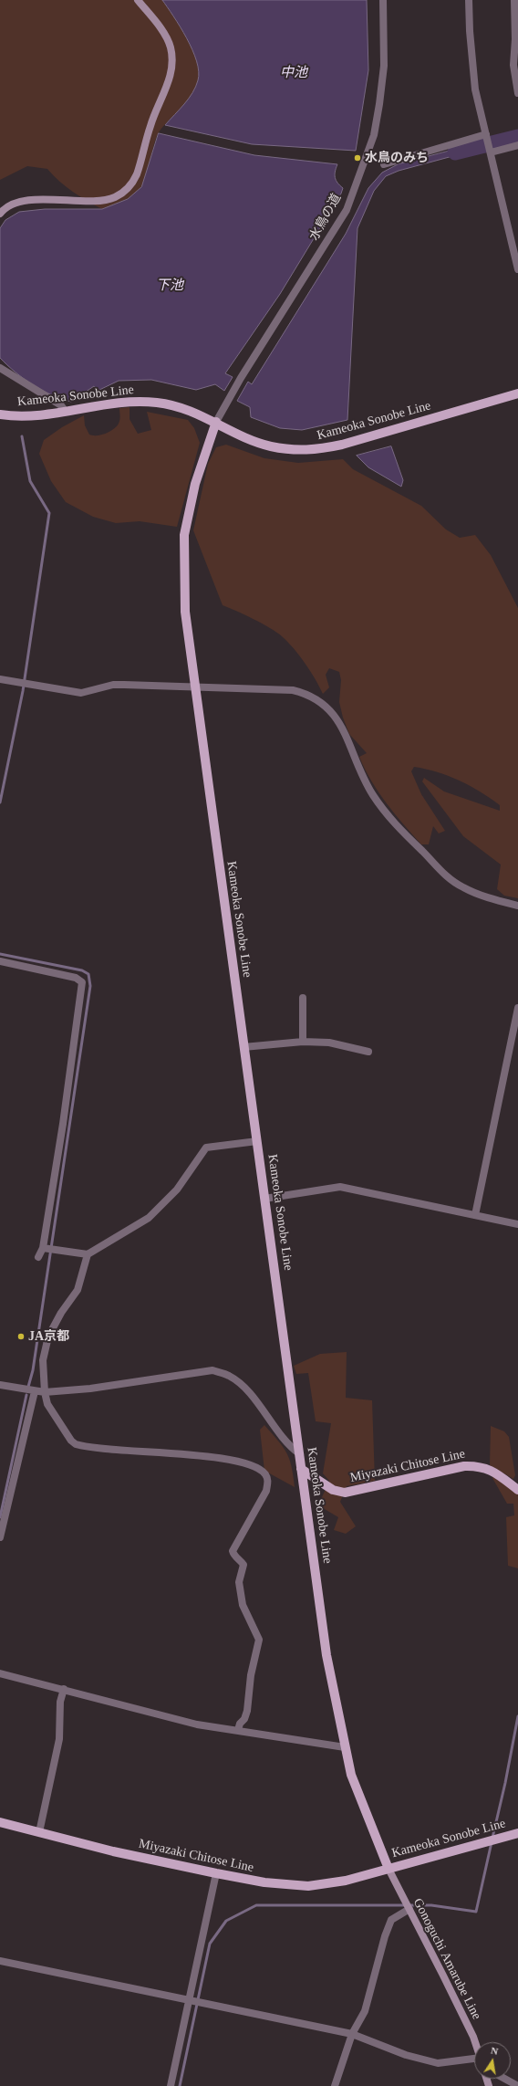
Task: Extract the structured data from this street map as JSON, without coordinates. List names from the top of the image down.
{
  "streets": {
    "main road": ["Kameoka Sonobe Line", "Miyazaki Chitose Line", "Gonoguchi Amarube Line"],
    "street": ["水鳥の道"]
  },
  "crossings": [
    ["水鳥の道", "Kameoka Sonobe Line"],
    ["Kameoka Sonobe Line", "Miyazaki Chitose Line"],
    ["Kameoka Sonobe Line", "Gonoguchi Amarube Line"],
    ["Miyazaki Chitose Line", "Gonoguchi Amarube Line"]
  ],
  "water": ["中池", "下池"],
  "places": ["水鳥のみち", "JA京都"],
  "north": "top"
}
